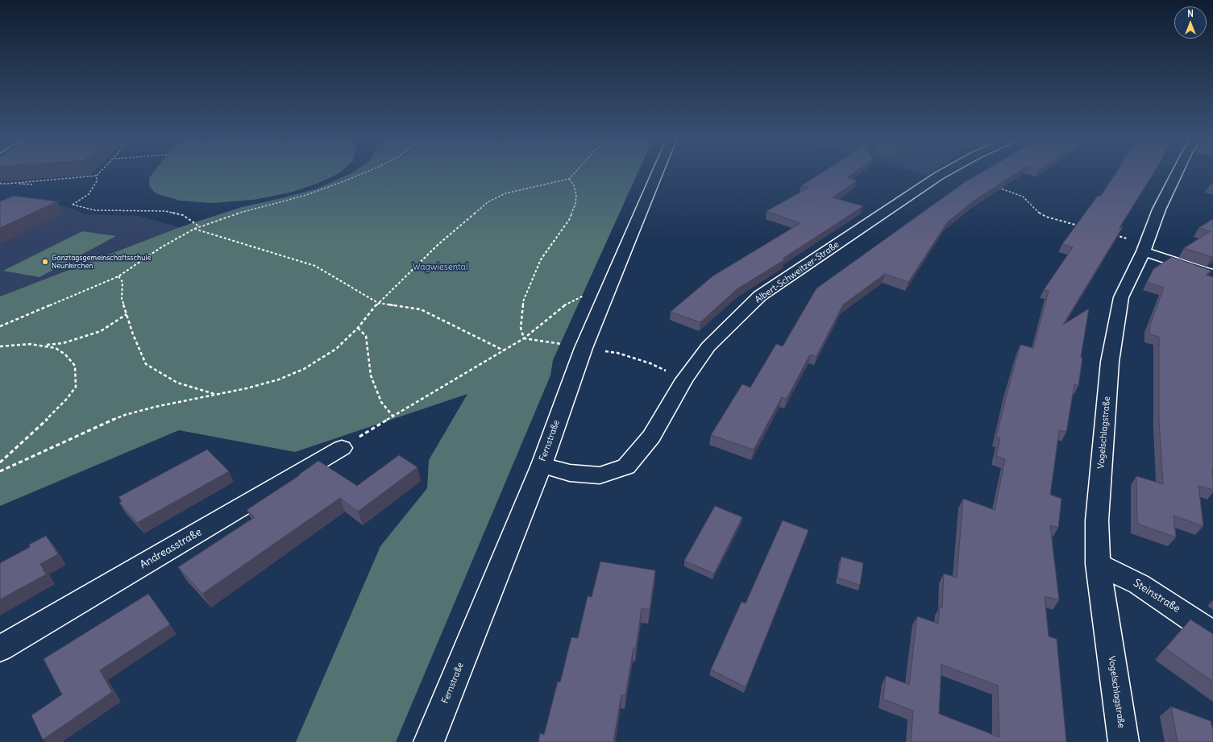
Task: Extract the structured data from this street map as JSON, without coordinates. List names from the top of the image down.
{
  "streets": {
    "street": [
      "Albert-Schweitzer-Straße",
      "Vogelschlagstraße",
      "Fernstraße",
      "Andreasstraße",
      "Steinstraße"
    ]
  },
  "crossings": [
    ["Albert-Schweitzer-Straße", "Fernstraße"],
    ["Vogelschlagstraße", "Steinstraße"]
  ],
  "parks": ["Wagwiesental"],
  "places": ["Ganztagsgemeinschaftsschule Neunkirchen"],
  "north": "top"
}
